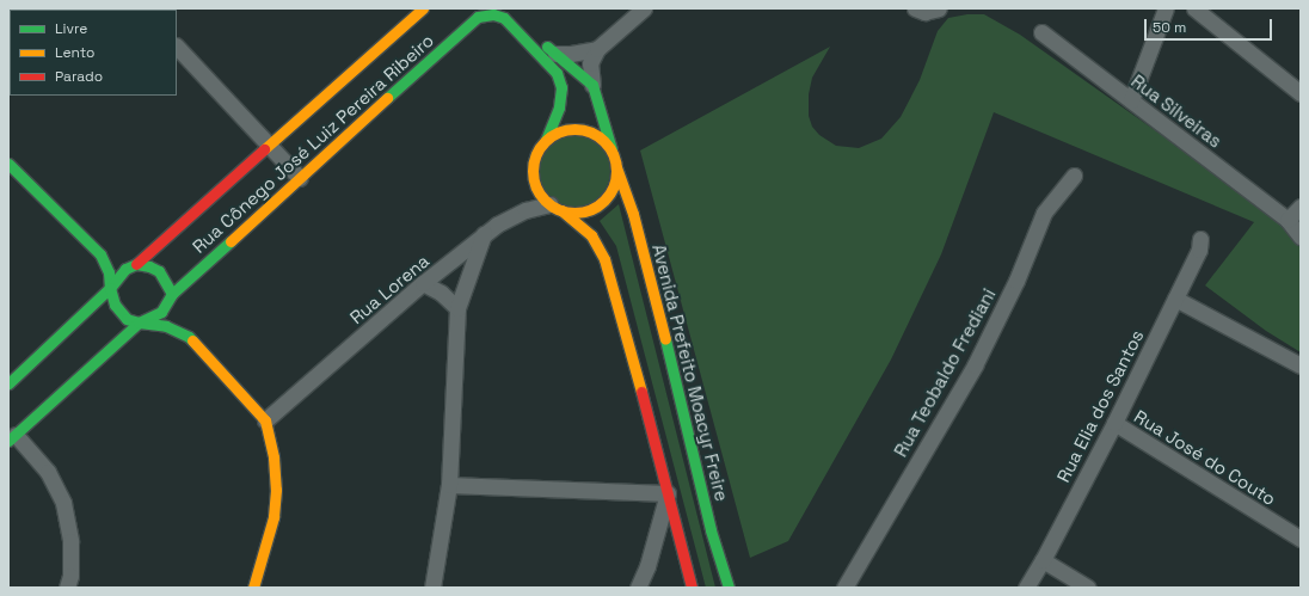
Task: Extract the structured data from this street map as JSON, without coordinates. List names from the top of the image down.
{
  "streets": {
    "street": [
      "Rua Silveiras",
      "Rua Cônego José Luiz Pereira Ribeiro",
      "Rua Lorena",
      "Avenida Prefeito Moacyr Freire",
      "Rua Teobaldo Frediani",
      "Rua Elia dos Santos",
      "Rua José do Couto"
    ]
  },
  "crossings": [
    ["Rua Cônego José Luiz Pereira Ribeiro", "Rua Lorena"],
    ["Rua Cônego José Luiz Pereira Ribeiro", "Avenida Prefeito Moacyr Freire"],
    ["Rua Lorena", "Avenida Prefeito Moacyr Freire"],
    ["Rua Elia dos Santos", "Rua José do Couto"]
  ],
  "legend": ["Livre", "Lento", "Parado"],
  "scale_bar": "50 m"
}
